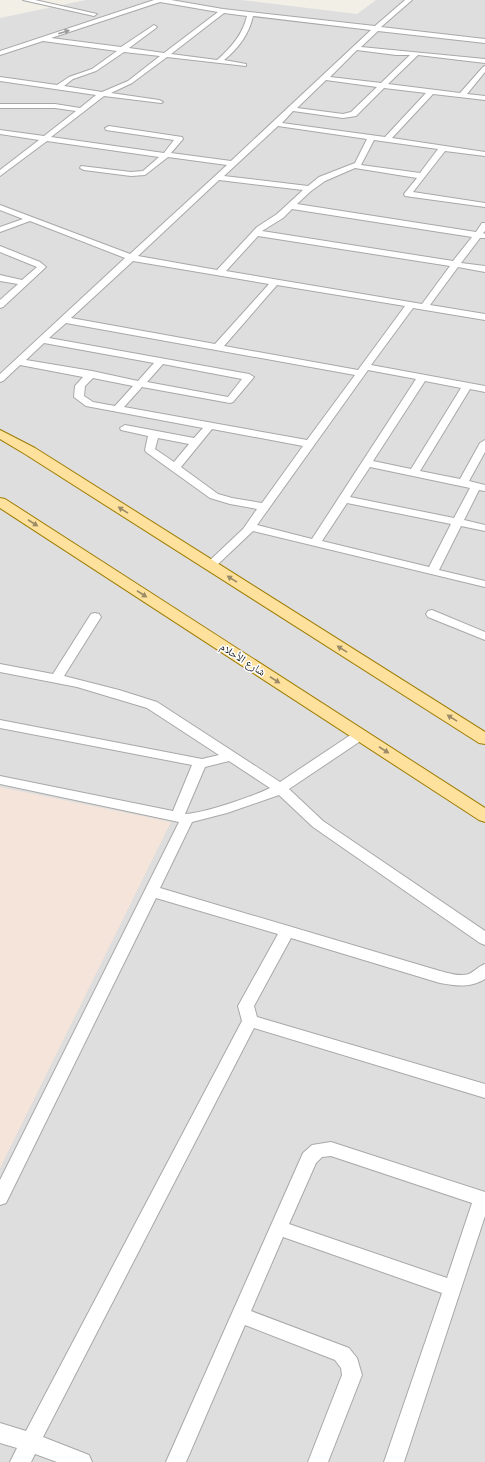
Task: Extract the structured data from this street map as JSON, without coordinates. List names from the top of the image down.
{
  "streets": {
    "main road": ["شارع الأحلام"]
  }
}
